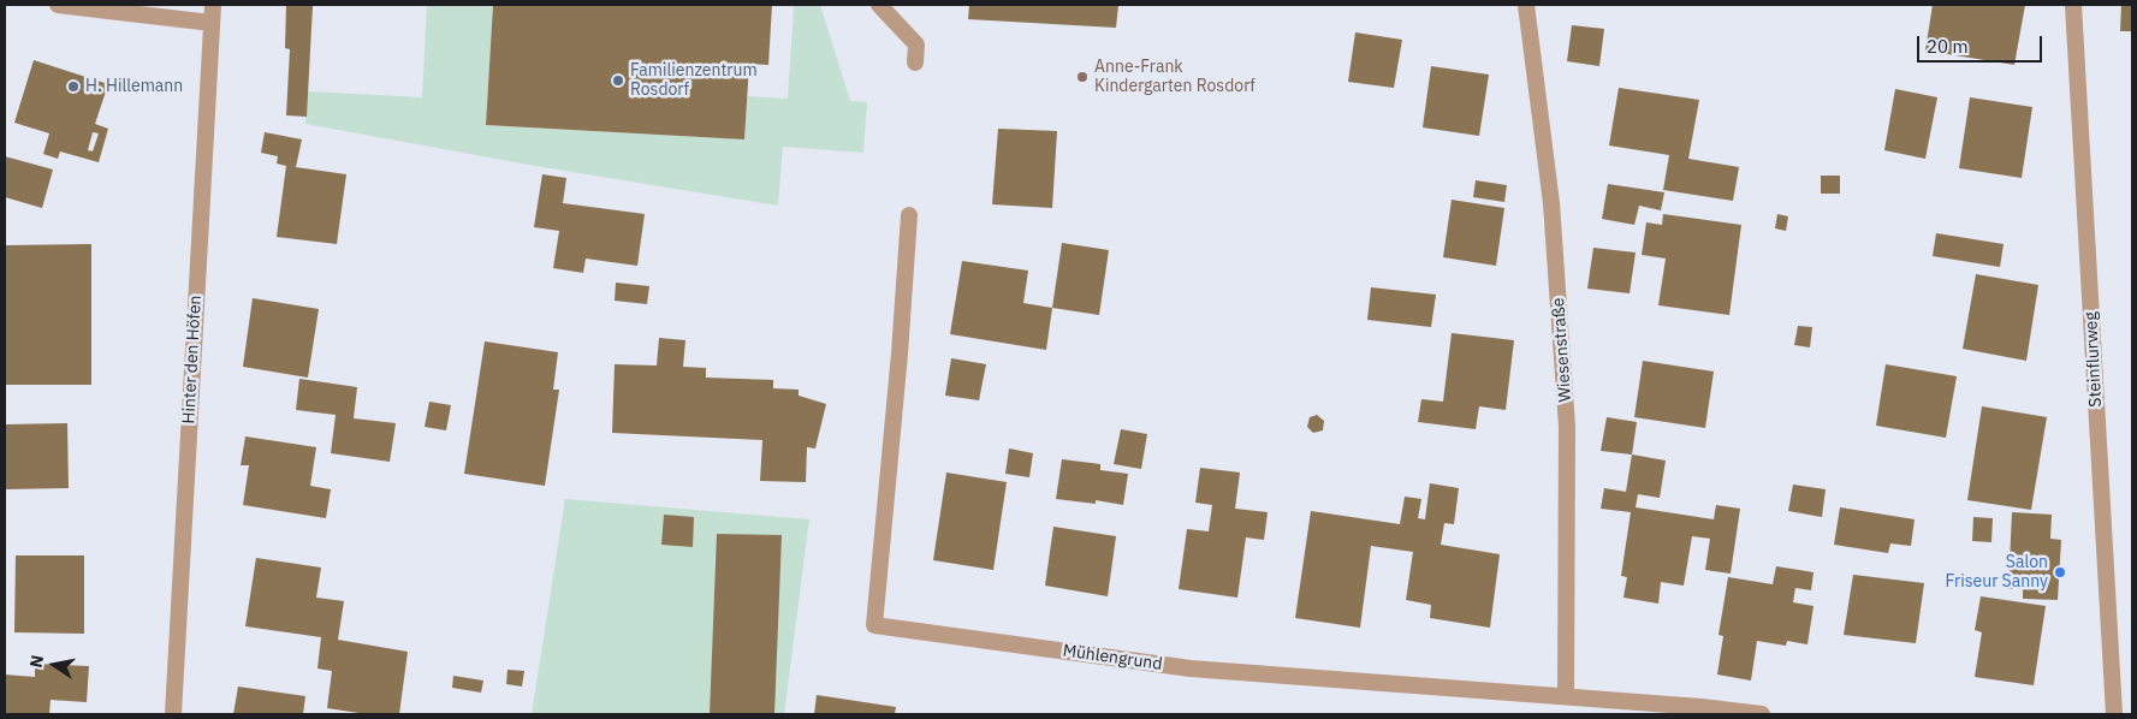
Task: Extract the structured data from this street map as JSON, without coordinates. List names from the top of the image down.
{
  "streets": {
    "street": [
      "Wiesenstraße",
      "Hinter den Höfen",
      "Steinflurweg",
      "Mühlengrund"
    ]
  },
  "crossings": [
    ["Wiesenstraße", "Mühlengrund"]
  ],
  "places": [
    "Anne-Frank Kindergarten Rosdorf",
    "Familienzentrum Rosdorf",
    "H. Hillemann",
    "Salon Friseur Sanny"
  ],
  "scale_bar": "20 m",
  "north": "left"
}
